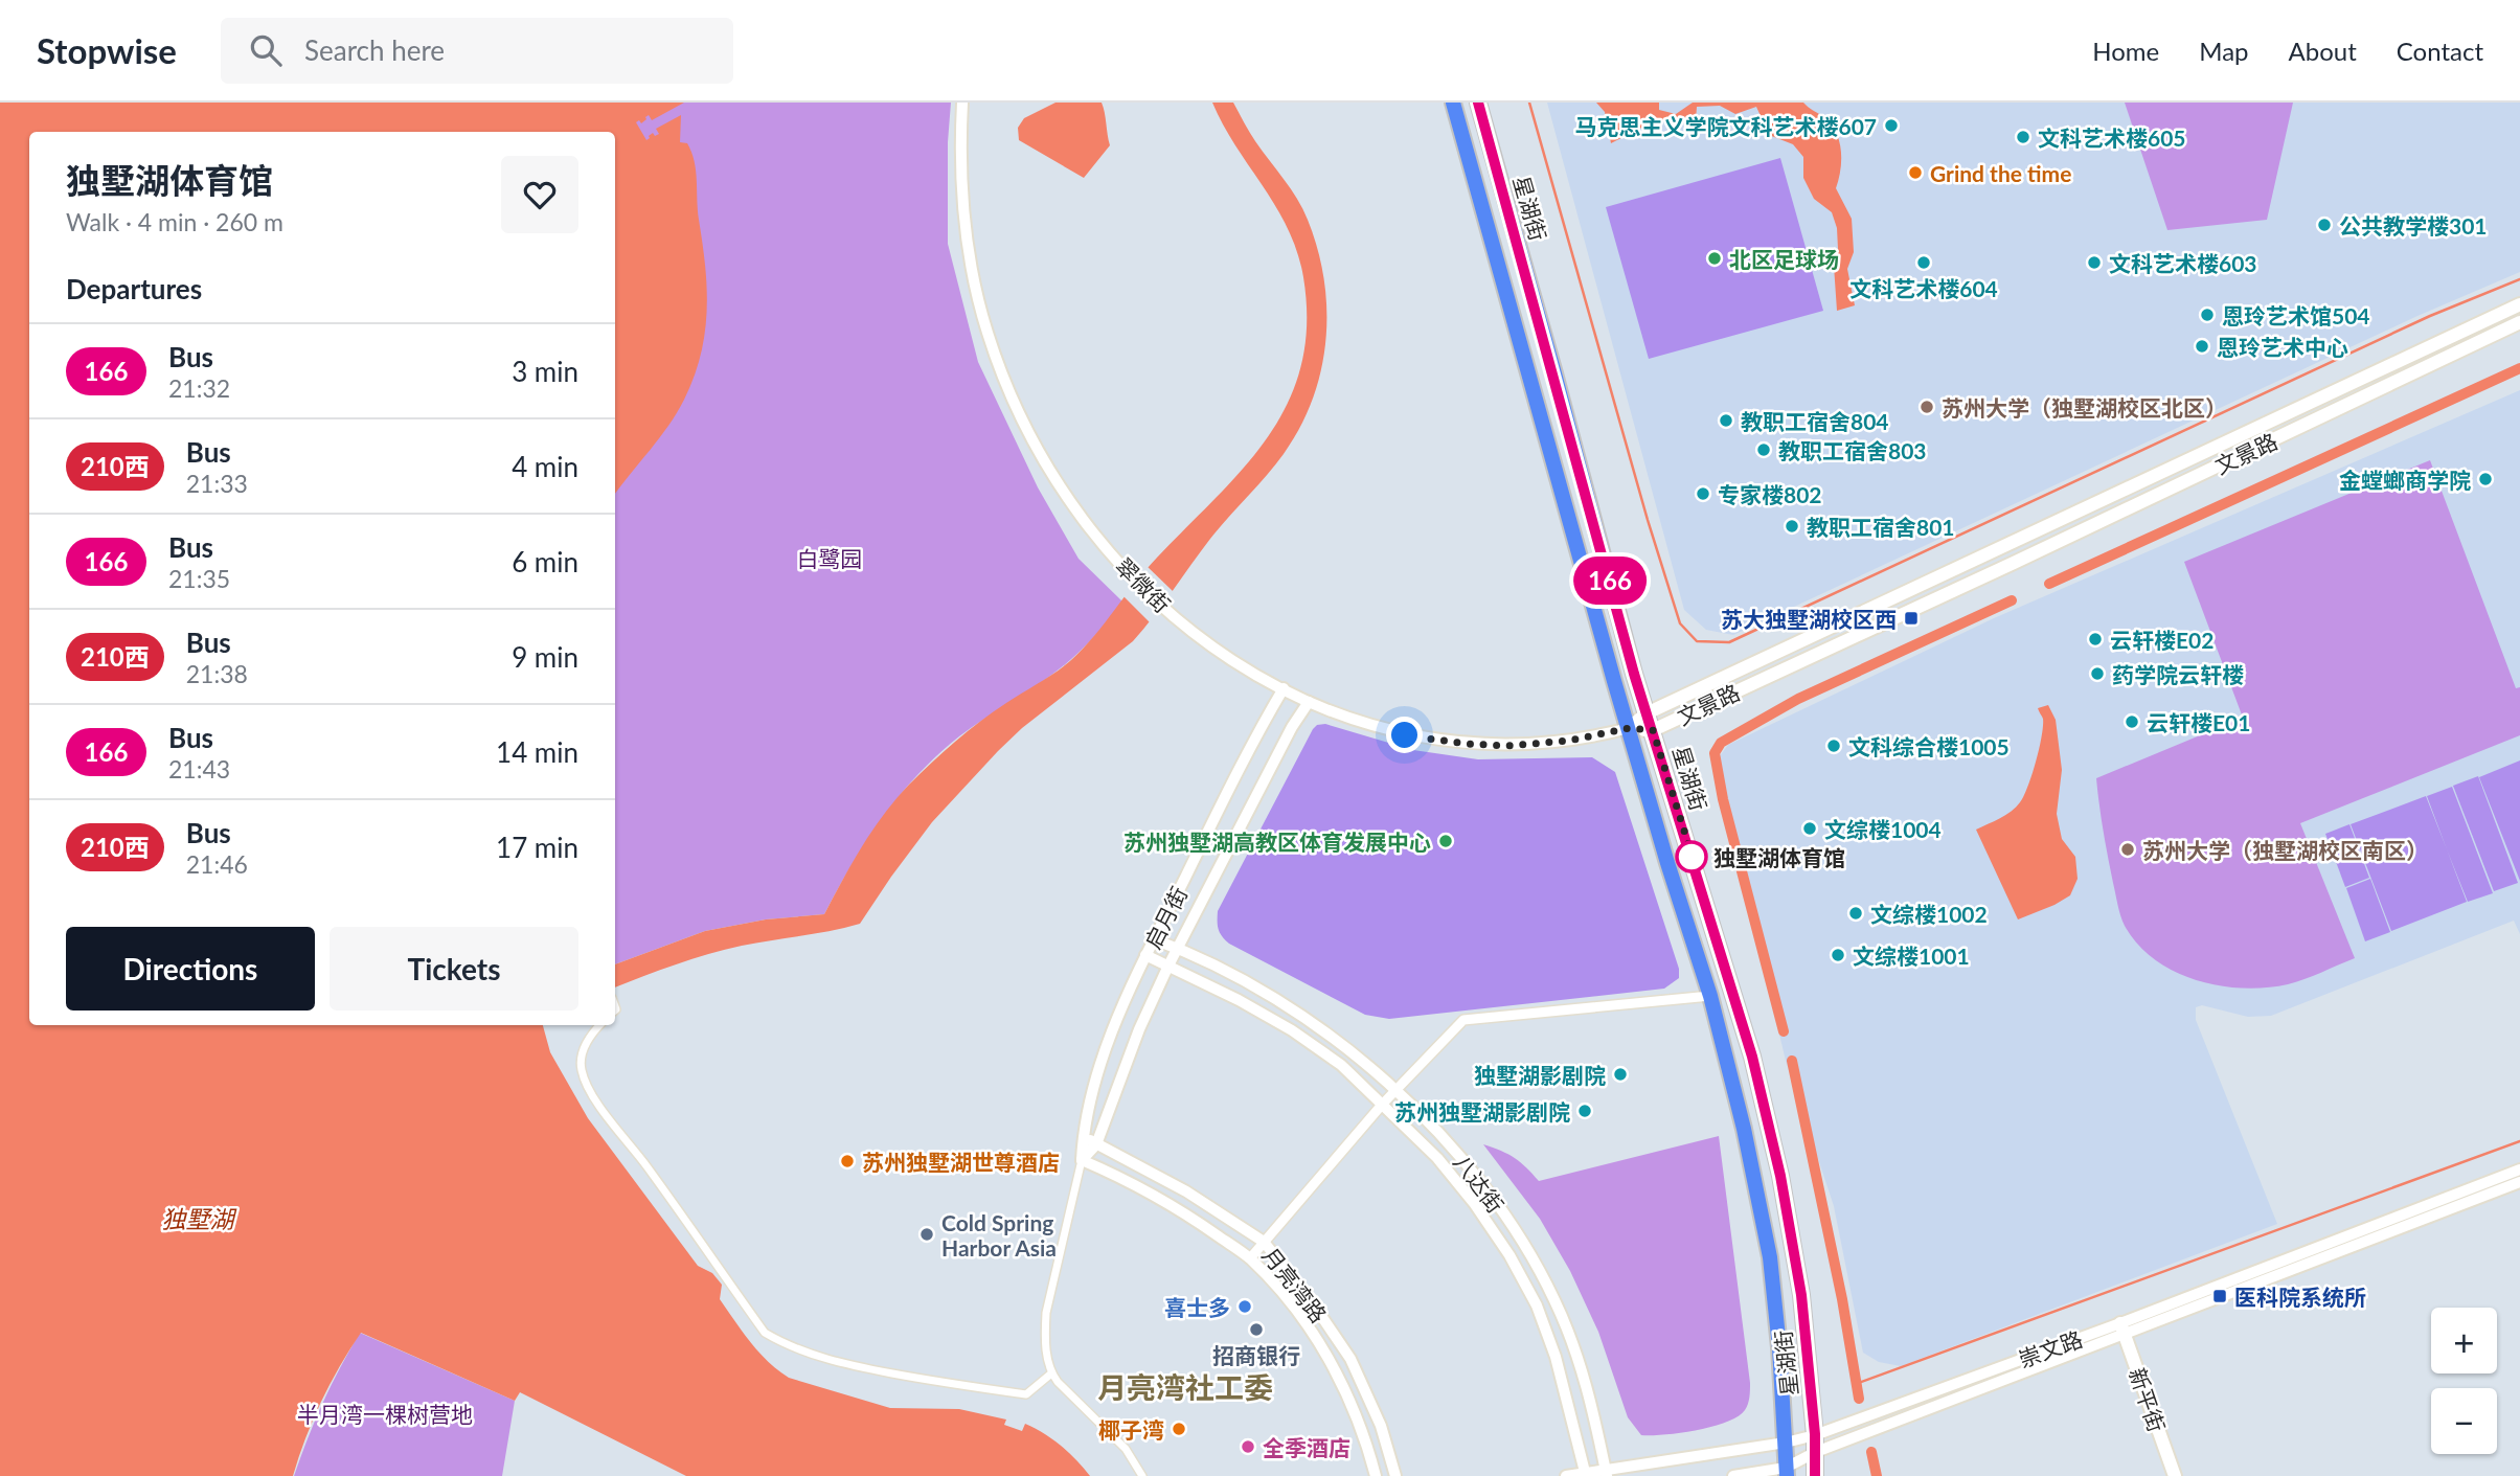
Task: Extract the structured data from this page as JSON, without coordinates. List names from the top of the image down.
{
  "streets": {
    "main road": ["星湖街", "文景路", "新平街"],
    "street": [
      "翠微街",
      "启月街",
      "八达街",
      "月亮湾路",
      "崇文路"
    ]
  },
  "crossings": [
    ["星湖街", "文景路"],
    ["星湖街", "翠微街"],
    ["星湖街", "崇文路"],
    ["文景路", "翠微街"],
    ["翠微街", "启月街"],
    ["启月街", "八达街"],
    ["启月街", "月亮湾路"],
    ["八达街", "崇文路"],
    ["崇文路", "新平街"]
  ],
  "districts": ["月亮湾社工委"],
  "water": ["独墅湖"],
  "parks": ["白鹭园", "半月湾一棵树营地"],
  "places": {
    "other": [
      "马克思主义学院文科艺术楼607",
      "文科艺术楼605",
      "Grind the time",
      "公共教学楼301",
      "北区足球场",
      "文科艺术楼604",
      "文科艺术楼603",
      "恩玲艺术馆504",
      "恩玲艺术中心",
      "苏州大学（独墅湖校区北区）",
      "教职工宿舍804",
      "教职工宿舍803",
      "金螳螂商学院",
      "专家楼802",
      "教职工宿舍801",
      "云轩楼E02",
      "药学院云轩楼",
      "云轩楼E01",
      "文科综合楼1005",
      "文综楼1004",
      "苏州独墅湖高教区体育发展中心",
      "苏州大学（独墅湖校区南区）",
      "独墅湖体育馆",
      "文综楼1002",
      "文综楼1001",
      "独墅湖影剧院",
      "苏州独墅湖影剧院",
      "苏州独墅湖世尊酒店",
      "Cold Spring Harbor Asia",
      "喜士多",
      "招商银行",
      "椰子湾",
      "全季酒店"
    ],
    "transit": ["苏大独墅湖校区西", "医科院系统所"]
  },
  "lines": ["bus line 166"],
  "page": {
    "header": "Stopwise",
    "search": "Search here",
    "nav": [
      "Home",
      "Map",
      "About",
      "Contact"
    ],
    "on_map": "166",
    "heading": [
      ["独墅湖体育馆", "Walk · 4 min · 260 m"],
      "Departures"
    ],
    "list": [
      {
        "mark": "166",
        "name": "Bus",
        "note": "21:32",
        "value": "3 min"
      },
      {
        "mark": "210西",
        "name": "Bus",
        "note": "21:33",
        "value": "4 min"
      },
      {
        "mark": "166",
        "name": "Bus",
        "note": "21:35",
        "value": "6 min"
      },
      {
        "mark": "210西",
        "name": "Bus",
        "note": "21:38",
        "value": "9 min"
      },
      {
        "mark": "166",
        "name": "Bus",
        "note": "21:43",
        "value": "14 min"
      },
      {
        "mark": "210西",
        "name": "Bus",
        "note": "21:46",
        "value": "17 min"
      }
    ],
    "buttons": ["Directions", "Tickets"],
    "map_buttons": ["+", "−"]
  }
}
